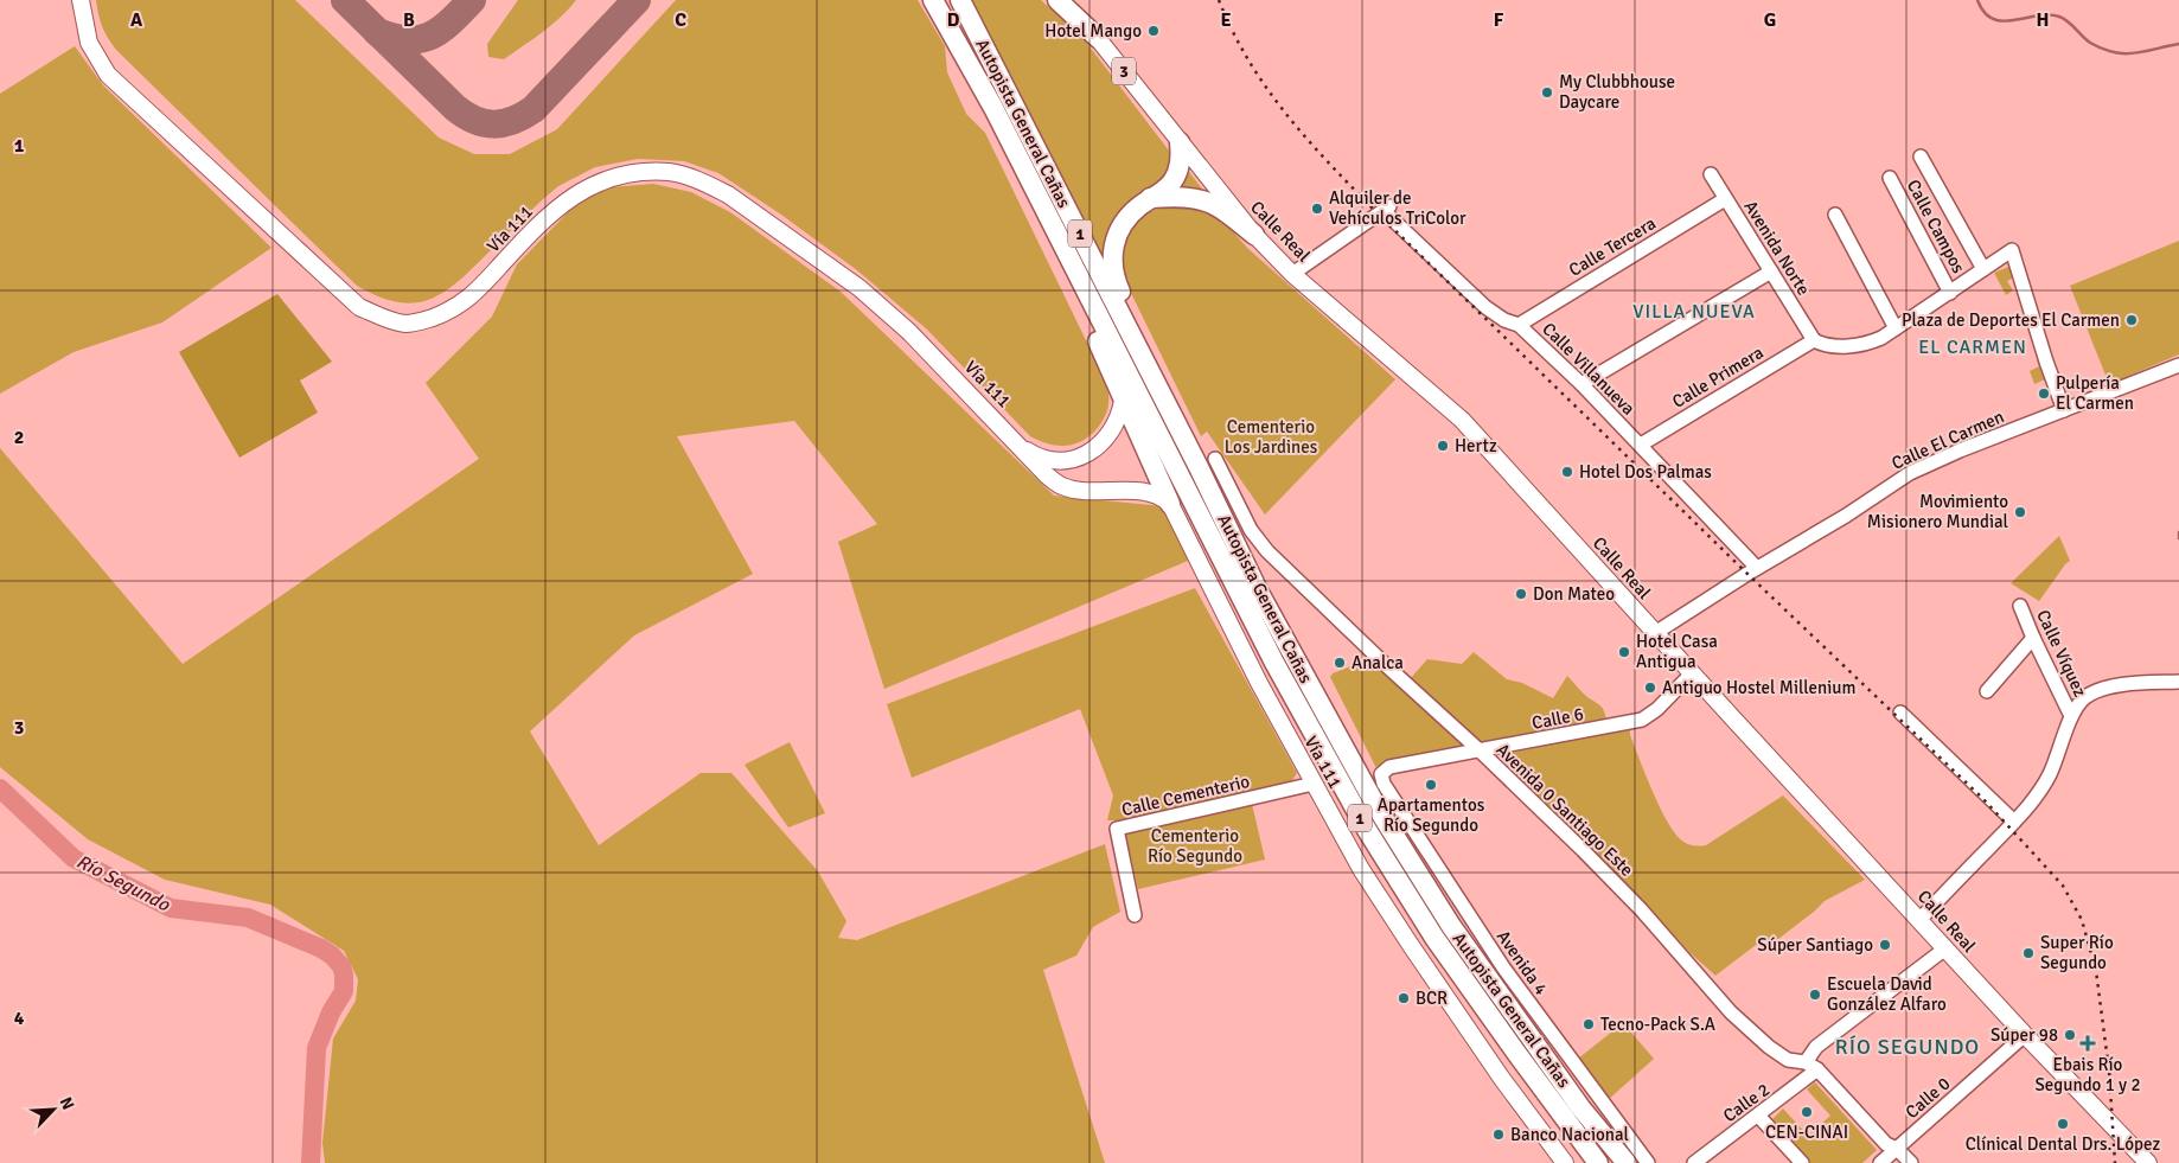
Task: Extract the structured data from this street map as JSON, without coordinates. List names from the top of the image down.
{
  "streets": {
    "highway": ["Autopista General Cañas", "1"],
    "main road": ["3", "Vía 111", "Calle Real"],
    "street": [
      "Calle Campos",
      "Calle Tercera",
      "Avenida Norte",
      "Calle Villanueva",
      "Calle Primera",
      "Calle El Carmen",
      "Calle Víquez",
      "Calle 6",
      "Calle Cementerio",
      "Avenida 0 Santiago Este",
      "Avenida 4",
      "Calle 0",
      "Calle 2"
    ]
  },
  "crossings": [
    ["Autopista General Cañas", "Avenida 0 Santiago Este"],
    ["Vía 111", "Calle Cementerio"],
    ["Calle Real", "Calle Villanueva"],
    ["Calle Real", "Calle El Carmen"],
    ["Calle Real", "Calle 6"],
    ["Calle Real", "Calle 0"],
    ["Calle Tercera", "Avenida Norte"],
    ["Calle Tercera", "Calle Villanueva"],
    ["Avenida Norte", "Calle Primera"],
    ["Calle Villanueva", "Calle Primera"],
    ["Calle Villanueva", "Calle El Carmen"],
    ["Calle 6", "Avenida 0 Santiago Este"],
    ["Calle 6", "Avenida 4"],
    ["Avenida 0 Santiago Este", "Calle 0"],
    ["Avenida 0 Santiago Este", "Calle 2"]
  ],
  "districts": ["VILLA NUEVA", "EL CARMEN", "RÍO SEGUNDO"],
  "water": ["Río Segundo"],
  "parks": ["Cementerio Los Jardines", "Cementerio Río Segundo"],
  "places": {
    "other": [
      "Hotel Mango",
      "My Clubbhouse Daycare",
      "Alquiler de Vehículos TriColor",
      "Plaza de Deportes El Carmen",
      "Pulpería El Carmen",
      "Hertz",
      "Hotel Dos Palmas",
      "Movimiento Misionero Mundial",
      "Don Mateo",
      "Hotel Casa Antigua",
      "Analca",
      "Antiguo Hostel Millenium",
      "Apartamentos Río Segundo",
      "Súper Santiago",
      "Super Río Segundo",
      "Escuela David González Alfaro",
      "BCR",
      "Tecno-Pack S.A",
      "Súper 98",
      "CEN-CINAI",
      "Clínical Dental Drs. López",
      "Banco Nacional"
    ],
    "health": ["Ebais Río Segundo 1 y 2"]
  },
  "north": "top right",
  "grid": {
    "columns": [
      "A",
      "B",
      "C",
      "D",
      "E",
      "F",
      "G",
      "H"
    ],
    "rows": [
      "1",
      "2",
      "3",
      "4"
    ]
  }
}
